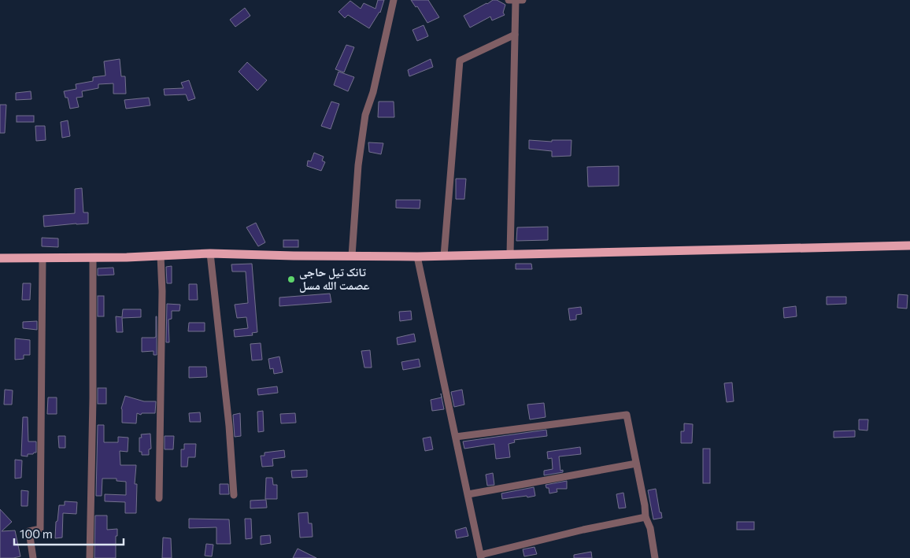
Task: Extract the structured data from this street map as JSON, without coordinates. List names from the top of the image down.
{
  "places": ["تانک تیل حاجی عصمت الله مسل"],
  "scale_bar": "100 m"
}
